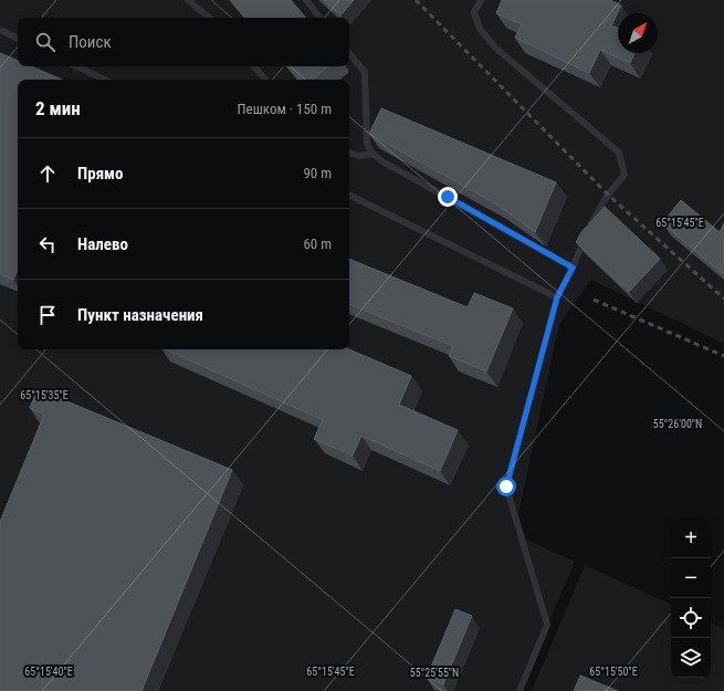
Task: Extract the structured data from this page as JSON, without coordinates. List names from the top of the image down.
{
  "north": "top right",
  "page": {
    "search": "Поиск",
    "heading": ["2 мин", "Пешком · 150 m"],
    "list": [
      ["Прямо", "90 m"],
      ["Налево", "60 m"],
      "Пункт назначения"
    ],
    "map_buttons": ["+", "−"]
  },
  "coordinates": [
    "65°15'45\"E",
    "65°15'35\"E",
    "55°26'00\"N",
    "65°15'40\"E",
    "65°15'50\"E",
    "55°25'55\"N"
  ]
}
